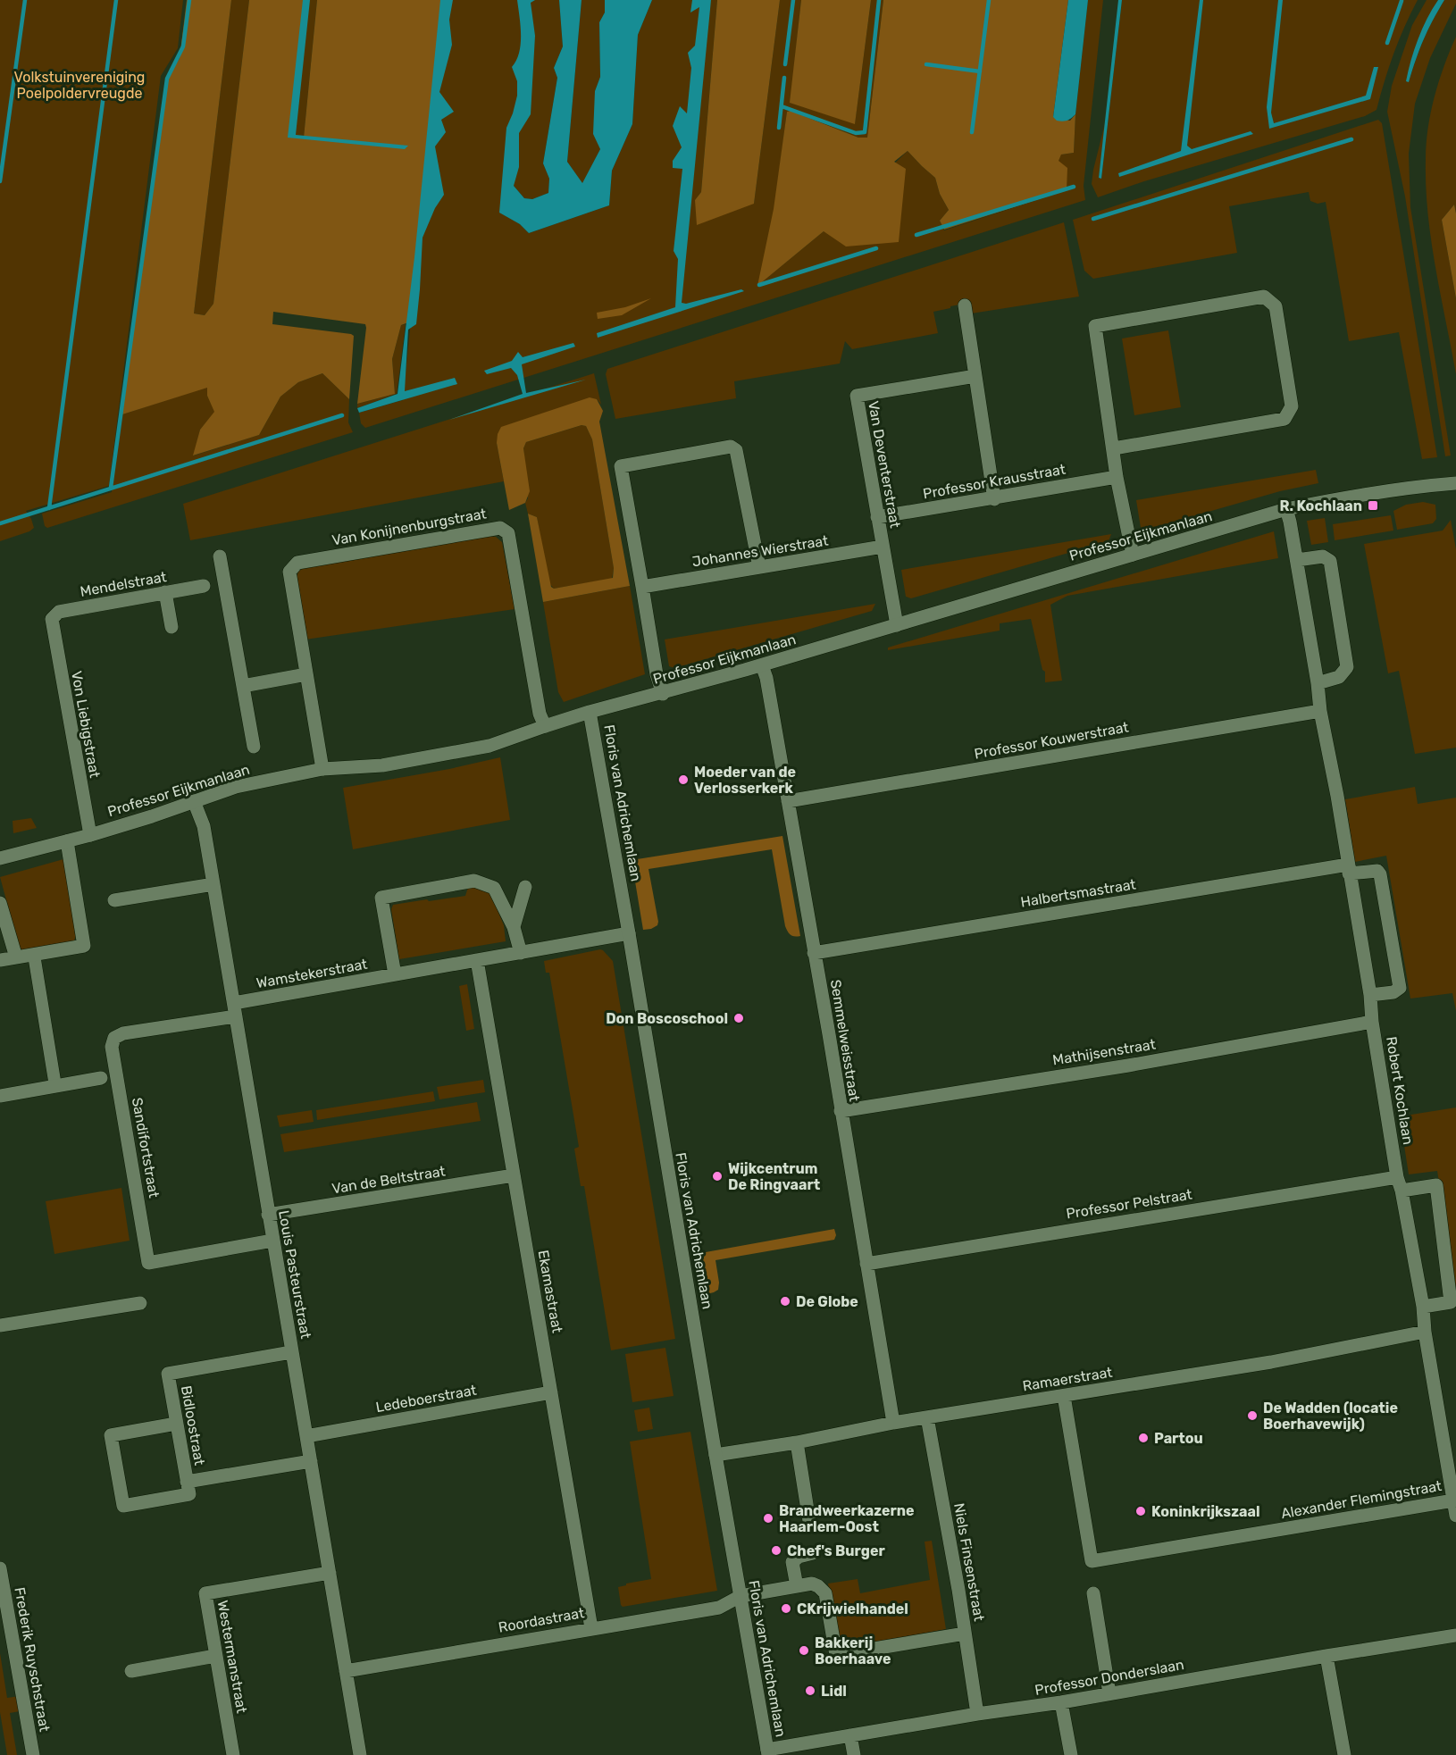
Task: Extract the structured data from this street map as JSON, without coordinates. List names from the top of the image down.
{
  "streets": {
    "street": [
      "Van Deventerstraat",
      "Professor Krausstraat",
      "Van Konijnenburgstraat",
      "Professor Eijkmanlaan",
      "Johannes Wierstraat",
      "Mendelstraat",
      "Von Liebigstraat",
      "Professor Kouwerstraat",
      "Floris van Adrichemlaan",
      "Halbertsmastraat",
      "Wamstekerstraat",
      "Semmelweisstraat",
      "Mathijsenstraat",
      "Robert Kochlaan",
      "Sandifortstraat",
      "Van de Beltstraat",
      "Professor Pelstraat",
      "Louis Pasteurstraat",
      "Ekamastraat",
      "Ramaerstraat",
      "Ledeboerstraat",
      "Bidloostraat",
      "Alexander Flemingstraat",
      "Niels Finsenstraat",
      "Roordastraat",
      "Westermanstraat",
      "Frederik Ruyschstraat",
      "Professor Donderslaan"
    ]
  },
  "crossings": [
    ["Van Deventerstraat", "Professor Krausstraat"],
    ["Van Deventerstraat", "Professor Eijkmanlaan"],
    ["Van Deventerstraat", "Johannes Wierstraat"],
    ["Van Konijnenburgstraat", "Professor Eijkmanlaan"],
    ["Professor Eijkmanlaan", "Von Liebigstraat"],
    ["Professor Eijkmanlaan", "Floris van Adrichemlaan"],
    ["Professor Eijkmanlaan", "Semmelweisstraat"],
    ["Professor Eijkmanlaan", "Robert Kochlaan"],
    ["Professor Eijkmanlaan", "Louis Pasteurstraat"],
    ["Mendelstraat", "Von Liebigstraat"],
    ["Professor Kouwerstraat", "Semmelweisstraat"],
    ["Professor Kouwerstraat", "Robert Kochlaan"],
    ["Floris van Adrichemlaan", "Wamstekerstraat"],
    ["Floris van Adrichemlaan", "Ramaerstraat"],
    ["Floris van Adrichemlaan", "Roordastraat"],
    ["Floris van Adrichemlaan", "Professor Donderslaan"],
    ["Halbertsmastraat", "Semmelweisstraat"],
    ["Halbertsmastraat", "Robert Kochlaan"],
    ["Wamstekerstraat", "Sandifortstraat"],
    ["Wamstekerstraat", "Louis Pasteurstraat"],
    ["Wamstekerstraat", "Ekamastraat"],
    ["Semmelweisstraat", "Mathijsenstraat"],
    ["Semmelweisstraat", "Professor Pelstraat"],
    ["Semmelweisstraat", "Ramaerstraat"],
    ["Mathijsenstraat", "Robert Kochlaan"],
    ["Robert Kochlaan", "Professor Pelstraat"],
    ["Robert Kochlaan", "Ramaerstraat"],
    ["Robert Kochlaan", "Alexander Flemingstraat"],
    ["Sandifortstraat", "Louis Pasteurstraat"],
    ["Van de Beltstraat", "Louis Pasteurstraat"],
    ["Van de Beltstraat", "Ekamastraat"],
    ["Louis Pasteurstraat", "Ledeboerstraat"],
    ["Louis Pasteurstraat", "Bidloostraat"],
    ["Louis Pasteurstraat", "Roordastraat"],
    ["Louis Pasteurstraat", "Westermanstraat"],
    ["Ekamastraat", "Ledeboerstraat"],
    ["Ekamastraat", "Roordastraat"],
    ["Ramaerstraat", "Alexander Flemingstraat"],
    ["Ramaerstraat", "Niels Finsenstraat"],
    ["Niels Finsenstraat", "Roordastraat"],
    ["Niels Finsenstraat", "Professor Donderslaan"]
  ],
  "parks": ["Volkstuinvereniging Poelpoldervreugde"],
  "places": {
    "transit": ["R. Kochlaan"],
    "other": [
      "Moeder van de Verlosserkerk",
      "Don Boscoschool",
      "Wijkcentrum De Ringvaart",
      "De Globe",
      "De Wadden (locatie Boerhavewijk)",
      "Partou",
      "Koninkrijkszaal",
      "Brandweerkazerne Haarlem-Oost",
      "Chef's Burger",
      "CKrijwielhandel",
      "Bakkerij Boerhaave",
      "Lidl"
    ]
  }
}
